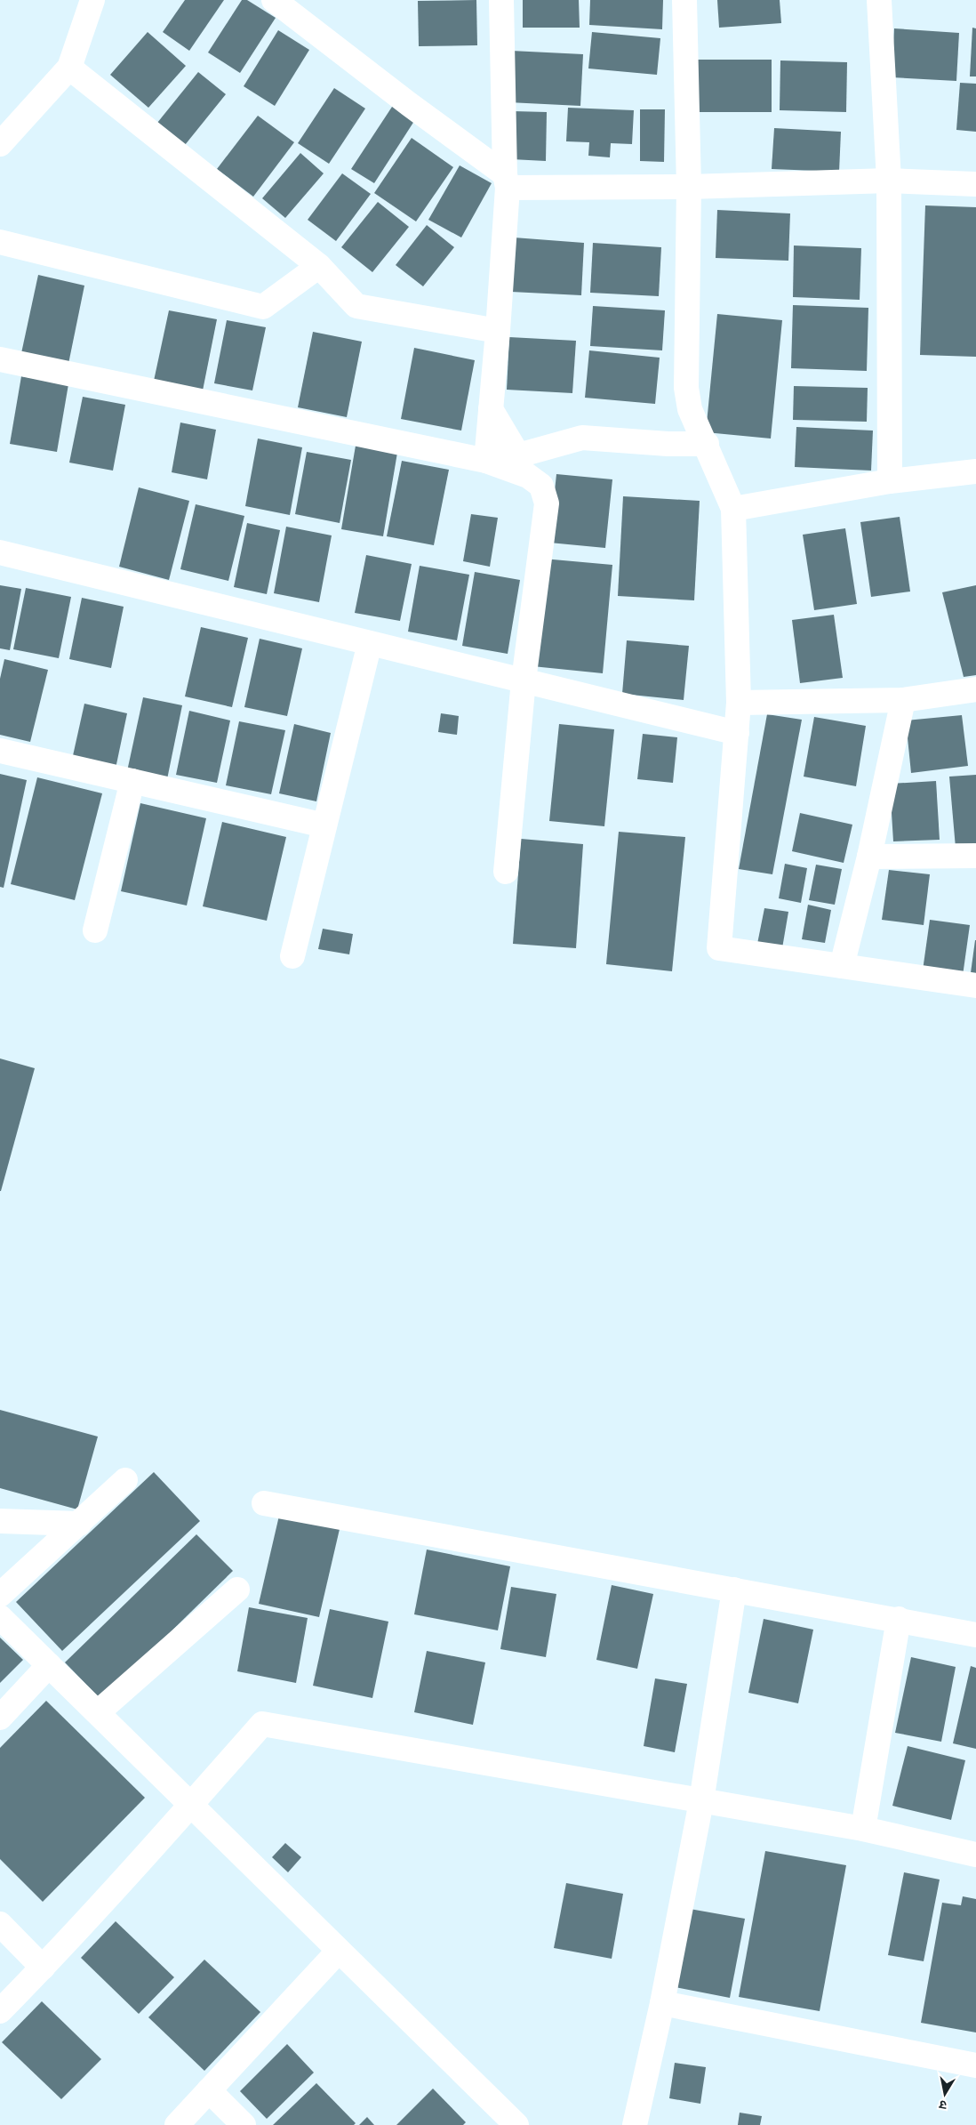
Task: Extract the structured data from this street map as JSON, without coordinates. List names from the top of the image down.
{
  "north": "bottom"
}
